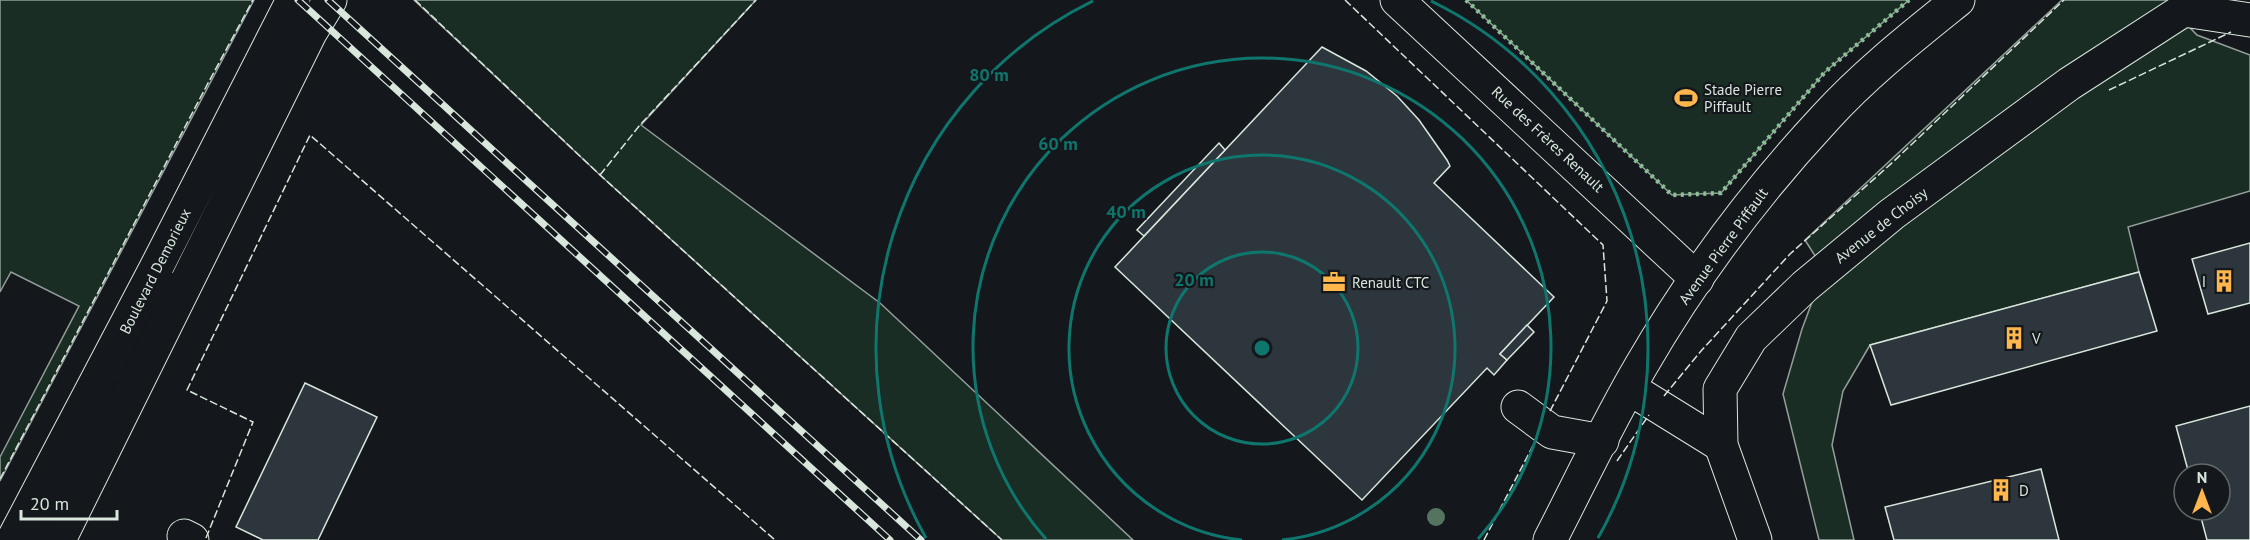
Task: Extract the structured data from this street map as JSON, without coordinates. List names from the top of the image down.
{
  "streets": {
    "main road": [
      "Rue des Frères Renault",
      "Avenue de Choisy",
      "Avenue Pierre Piffault",
      "Boulevard Demorieux"
    ]
  },
  "crossings": [
    ["Rue des Frères Renault", "Avenue Pierre Piffault"]
  ],
  "places": {
    "sports": ["Stade Pierre Piffault"],
    "building": ["I", "V", "D"],
    "office": ["Renault CTC"]
  },
  "scale_bar": "20 m",
  "north": "top",
  "rings": [
    "80 m",
    "60 m",
    "40 m",
    "20 m"
  ]
}
